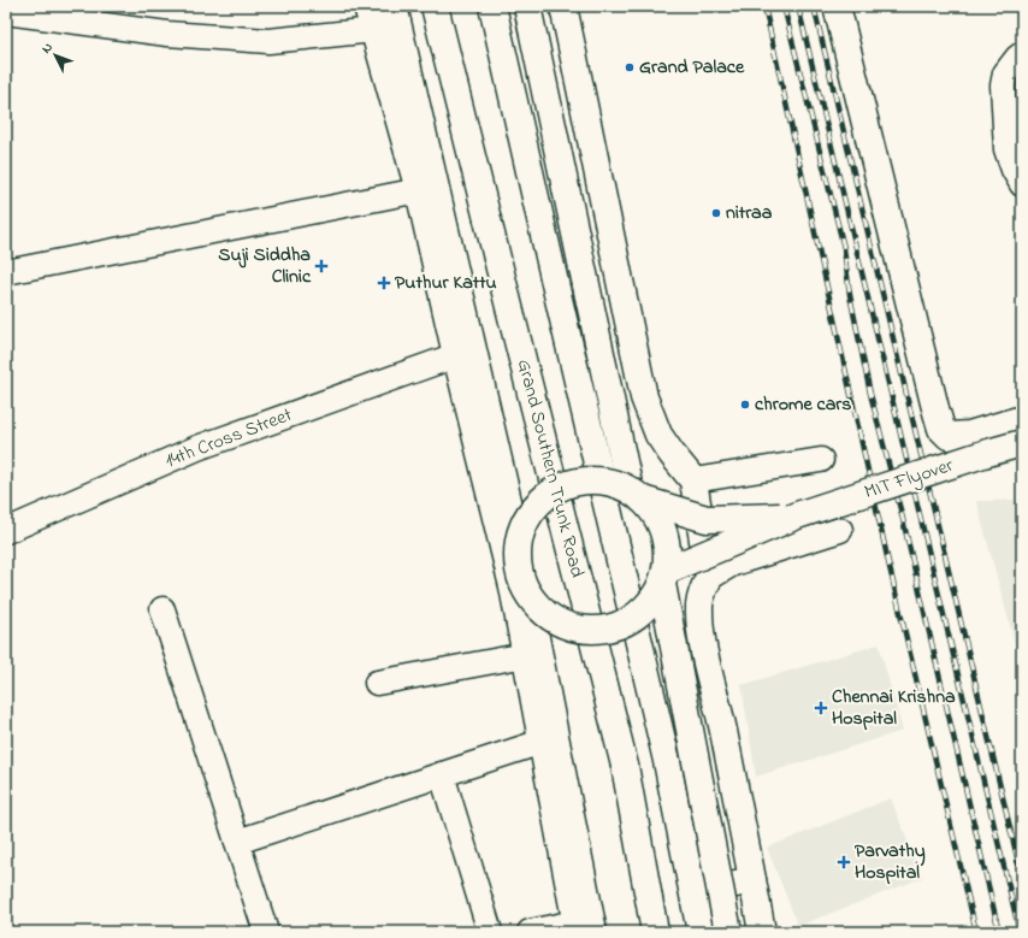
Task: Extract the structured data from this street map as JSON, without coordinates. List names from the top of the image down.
{
  "streets": {
    "main road": ["Grand Southern Trunk Road", "MIT Flyover"],
    "street": ["14th Cross Street"]
  },
  "places": {
    "other": ["Grand Palace", "nitraa", "chrome cars"],
    "health": [
      "Suji Siddha Clinic",
      "Puthur Kattu",
      "Chennai Krishna Hospital",
      "Parvathy Hospital"
    ]
  },
  "north": "top left"
}
